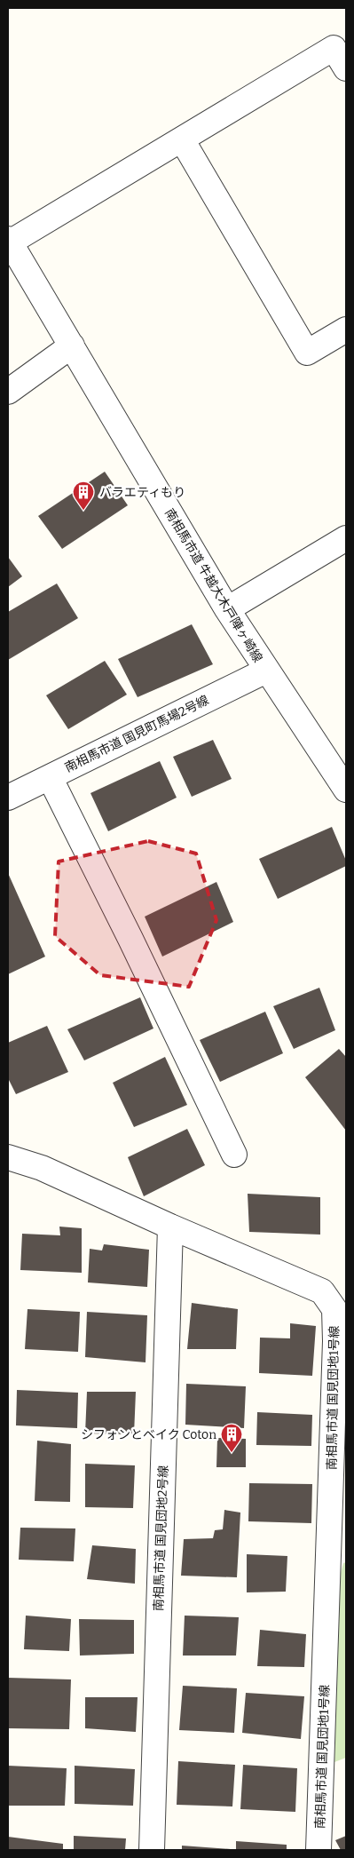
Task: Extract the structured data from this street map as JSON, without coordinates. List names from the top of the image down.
{
  "streets": {
    "street": [
      "南相馬市道 牛越大木戸陣ヶ崎線",
      "南相馬市道 国見町馬場2号線",
      "南相馬市道 国見団地1号線",
      "南相馬市道 国見団地2号線"
    ]
  },
  "crossings": [
    ["南相馬市道 牛越大木戸陣ヶ崎線", "南相馬市道 国見町馬場2号線"],
    ["南相馬市道 国見団地1号線", "南相馬市道 国見団地2号線"]
  ],
  "places": {
    "building": ["バラエティもり", "シフォンとベイク Coton"]
  }
}
